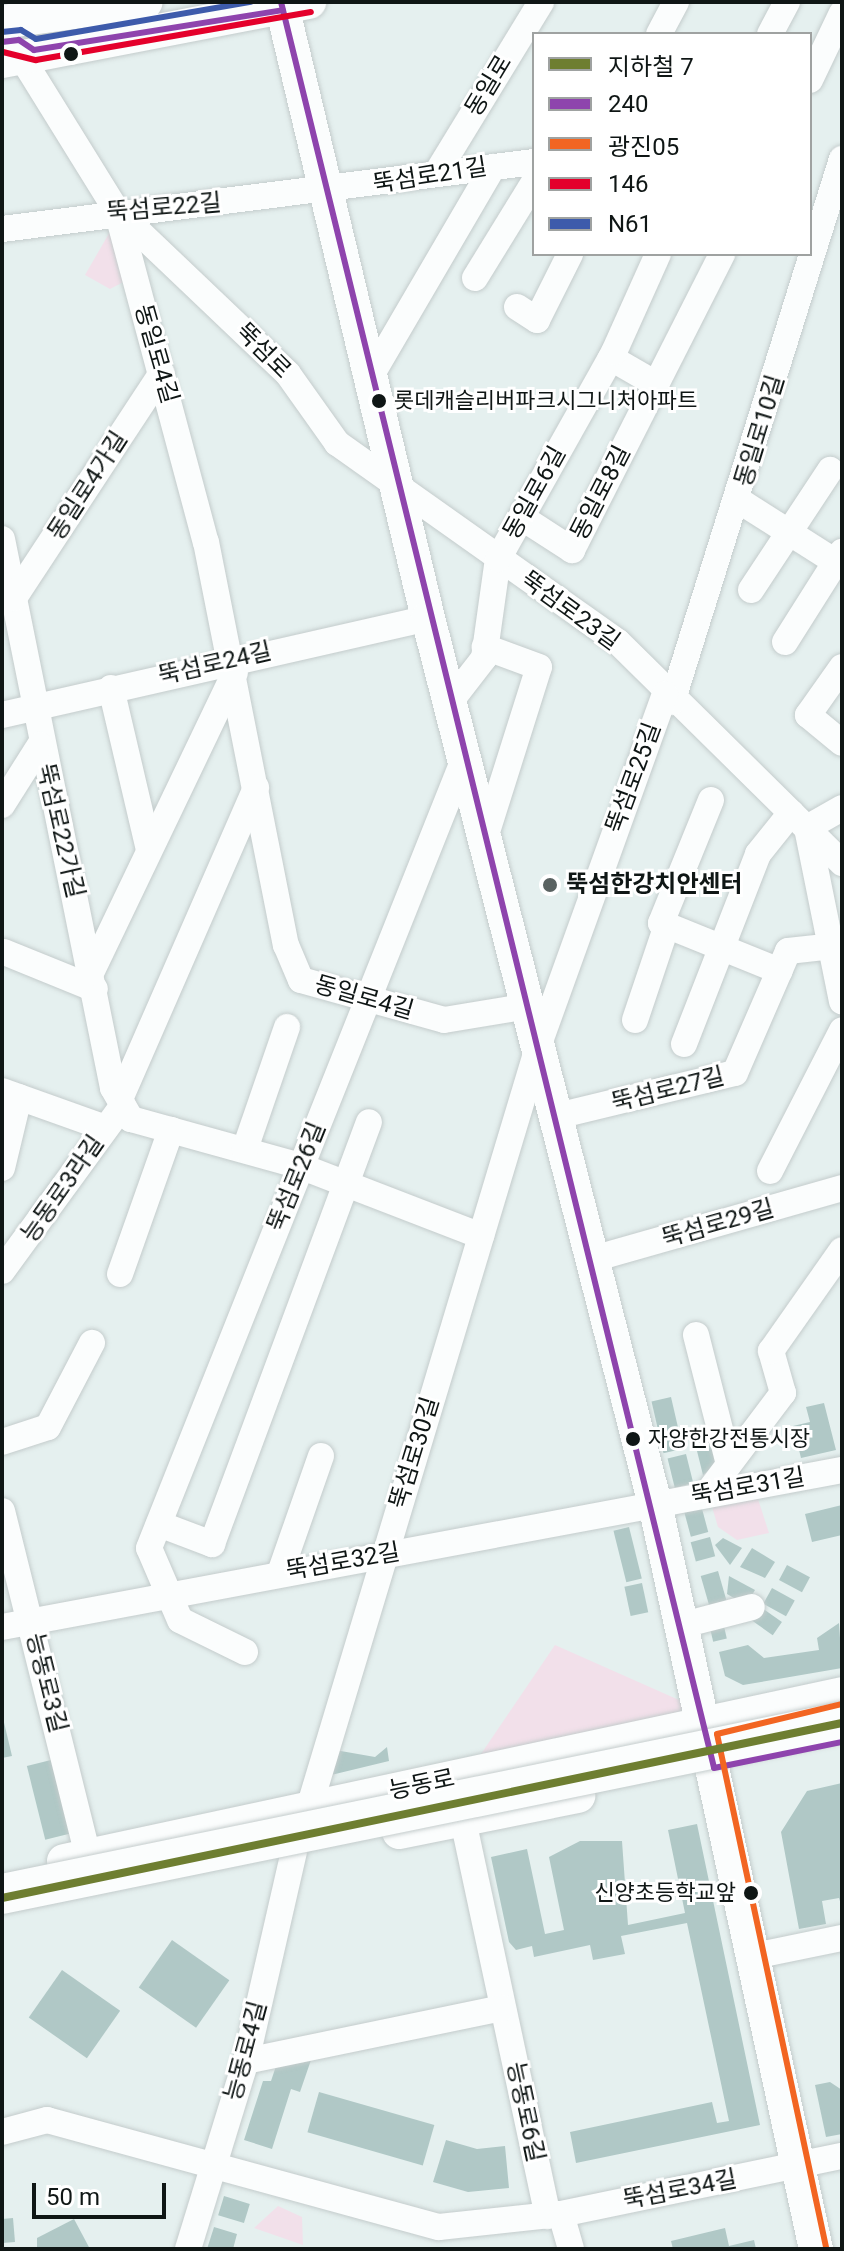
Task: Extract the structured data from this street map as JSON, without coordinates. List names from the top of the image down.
{
  "streets": {
    "main road": ["능동로"],
    "street": [
      "동일로",
      "뚝섬로21길",
      "뚝섬로22길",
      "뚝섬로",
      "동일로4길",
      "동일로10길",
      "동일로4가길",
      "동일로6길",
      "동일로8길",
      "뚝섬로23길",
      "뚝섬로24길",
      "뚝섬로25길",
      "뚝섬로22가길",
      "뚝섬로27길",
      "뚝섬로26길",
      "능동로3라길",
      "뚝섬로29길",
      "뚝섬로30길",
      "뚝섬로31길",
      "뚝섬로32길",
      "능동로3길",
      "능동로4길",
      "능동로6길",
      "뚝섬로34길"
    ]
  },
  "crossings": [
    ["동일로", "뚝섬로21길"],
    ["뚝섬로21길", "뚝섬로22길"],
    ["뚝섬로22길", "뚝섬로"],
    ["뚝섬로22길", "동일로4길"],
    ["뚝섬로", "동일로4길"],
    ["뚝섬로", "뚝섬로23길"],
    ["동일로4길", "동일로4가길"],
    ["동일로4길", "뚝섬로24길"],
    ["동일로4길", "뚝섬로26길"],
    ["동일로10길", "뚝섬로23길"],
    ["동일로10길", "뚝섬로25길"],
    ["동일로4가길", "뚝섬로22가길"],
    ["동일로6길", "동일로8길"],
    ["동일로6길", "뚝섬로23길"],
    ["뚝섬로23길", "뚝섬로25길"],
    ["뚝섬로24길", "뚝섬로22가길"],
    ["뚝섬로25길", "뚝섬로30길"],
    ["뚝섬로22가길", "능동로3라길"],
    ["뚝섬로26길", "뚝섬로32길"],
    ["뚝섬로30길", "뚝섬로32길"],
    ["뚝섬로30길", "능동로"],
    ["뚝섬로31길", "뚝섬로32길"],
    ["뚝섬로32길", "능동로3길"],
    ["능동로3길", "능동로"],
    ["능동로", "능동로4길"],
    ["능동로", "능동로6길"],
    ["능동로4길", "뚝섬로34길"],
    ["능동로6길", "뚝섬로34길"]
  ],
  "places": [
    "롯데캐슬리버파크시그니처아파트",
    "뚝섬한강치안센터",
    "자양한강전통시장",
    "신양초등학교앞"
  ],
  "lines": [
    "transit line 240",
    "transit line N61",
    "transit line 146",
    "transit line 광진05",
    "metro line 7"
  ],
  "legend": [
    "지하철 7",
    "240",
    "광진05",
    "146",
    "N61"
  ],
  "scale_bar": "50 m"
}
